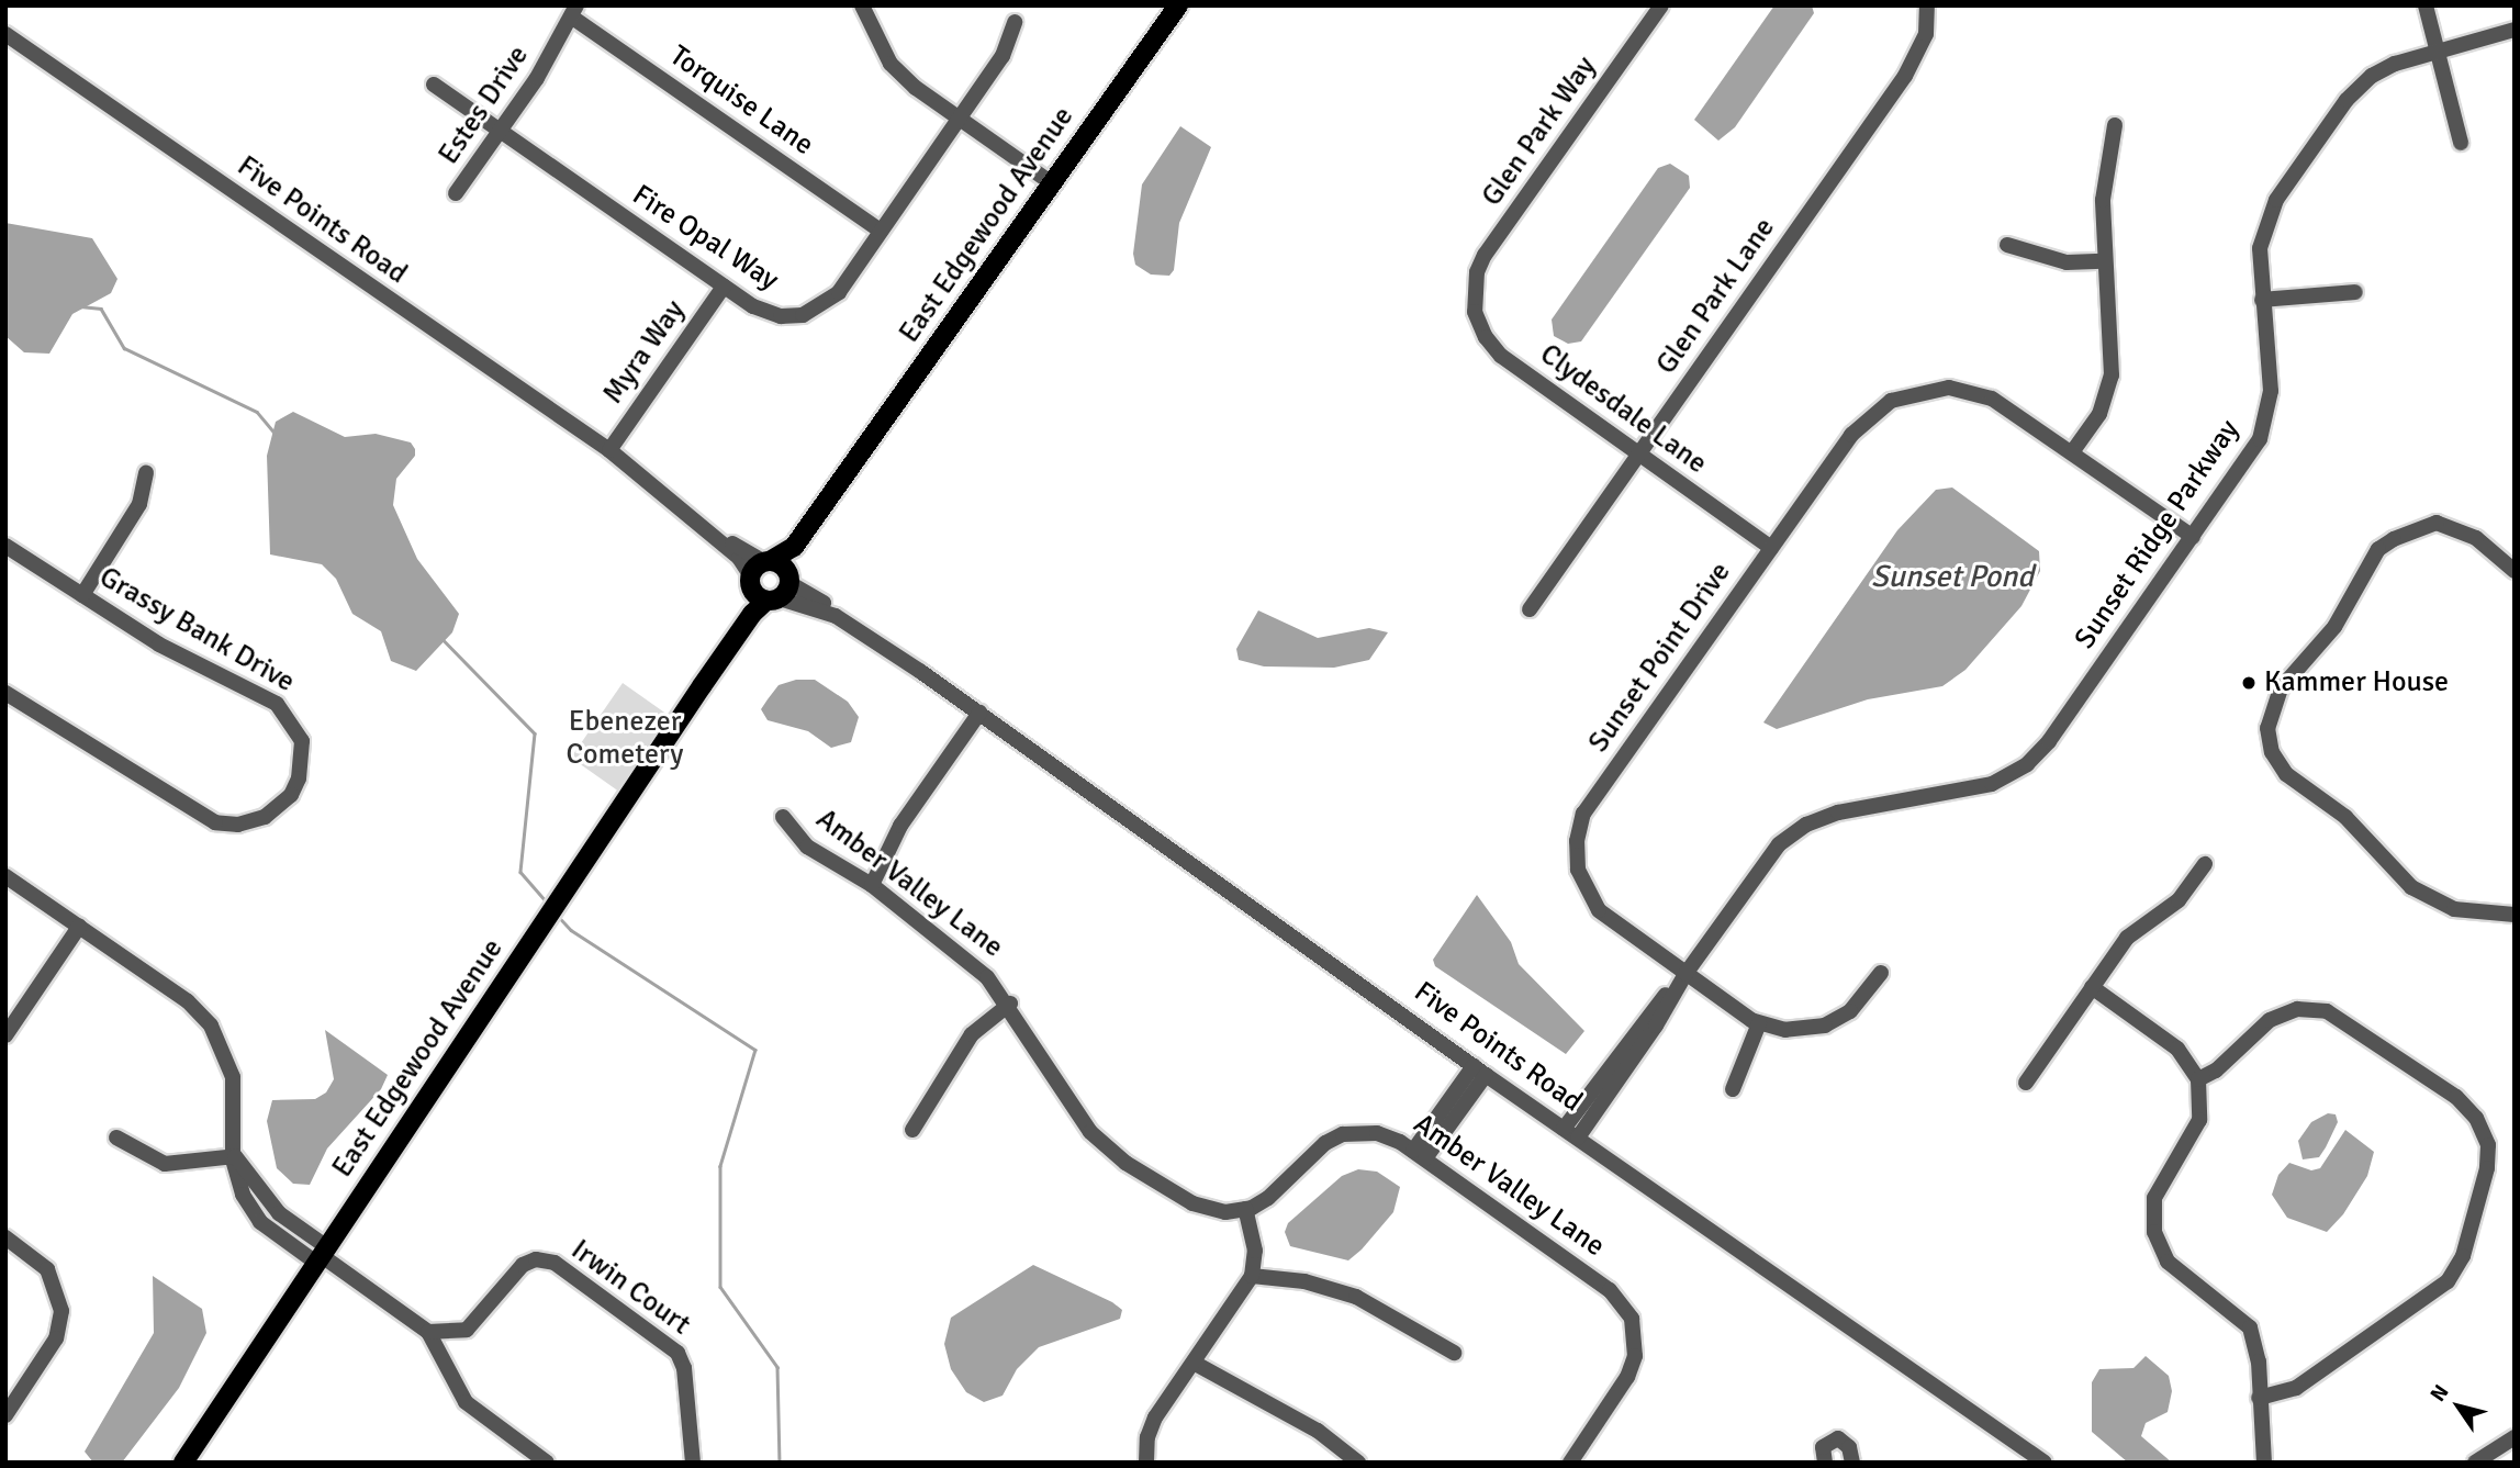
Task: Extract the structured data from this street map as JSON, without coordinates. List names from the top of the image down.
{
  "streets": {
    "main road": ["East Edgewood Avenue"],
    "street": [
      "Torquise Lane",
      "Estes Drive",
      "Glen Park Way",
      "Five Points Road",
      "Fire Opal Way",
      "Glen Park Lane",
      "Myra Way",
      "Clydesdale Lane",
      "Sunset Ridge Parkway",
      "Grassy Bank Drive",
      "Sunset Point Drive",
      "Amber Valley Lane",
      "Irwin Court"
    ]
  },
  "crossings": [
    ["Torquise Lane", "Estes Drive"],
    ["Torquise Lane", "Fire Opal Way"],
    ["Estes Drive", "Fire Opal Way"],
    ["Glen Park Way", "Clydesdale Lane"],
    ["Five Points Road", "East Edgewood Avenue"],
    ["Five Points Road", "Myra Way"],
    ["Five Points Road", "Sunset Ridge Parkway"],
    ["Fire Opal Way", "Myra Way"],
    ["Glen Park Lane", "Clydesdale Lane"],
    ["Clydesdale Lane", "Sunset Point Drive"],
    ["Sunset Ridge Parkway", "Sunset Point Drive"]
  ],
  "water": ["Sunset Pond"],
  "parks": ["Ebenezer Cometery"],
  "places": ["Kammer House"],
  "north": "top left"
}
